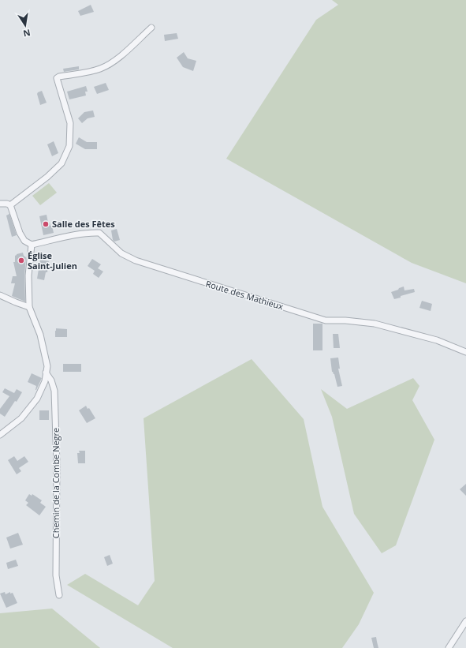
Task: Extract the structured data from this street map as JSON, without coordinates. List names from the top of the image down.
{
  "streets": {
    "street": ["Route des Mathieux", "Chemin de la Combe Negre"]
  },
  "places": ["Salle des Fêtes", "Église Saint-Julien"],
  "north": "bottom"
}
